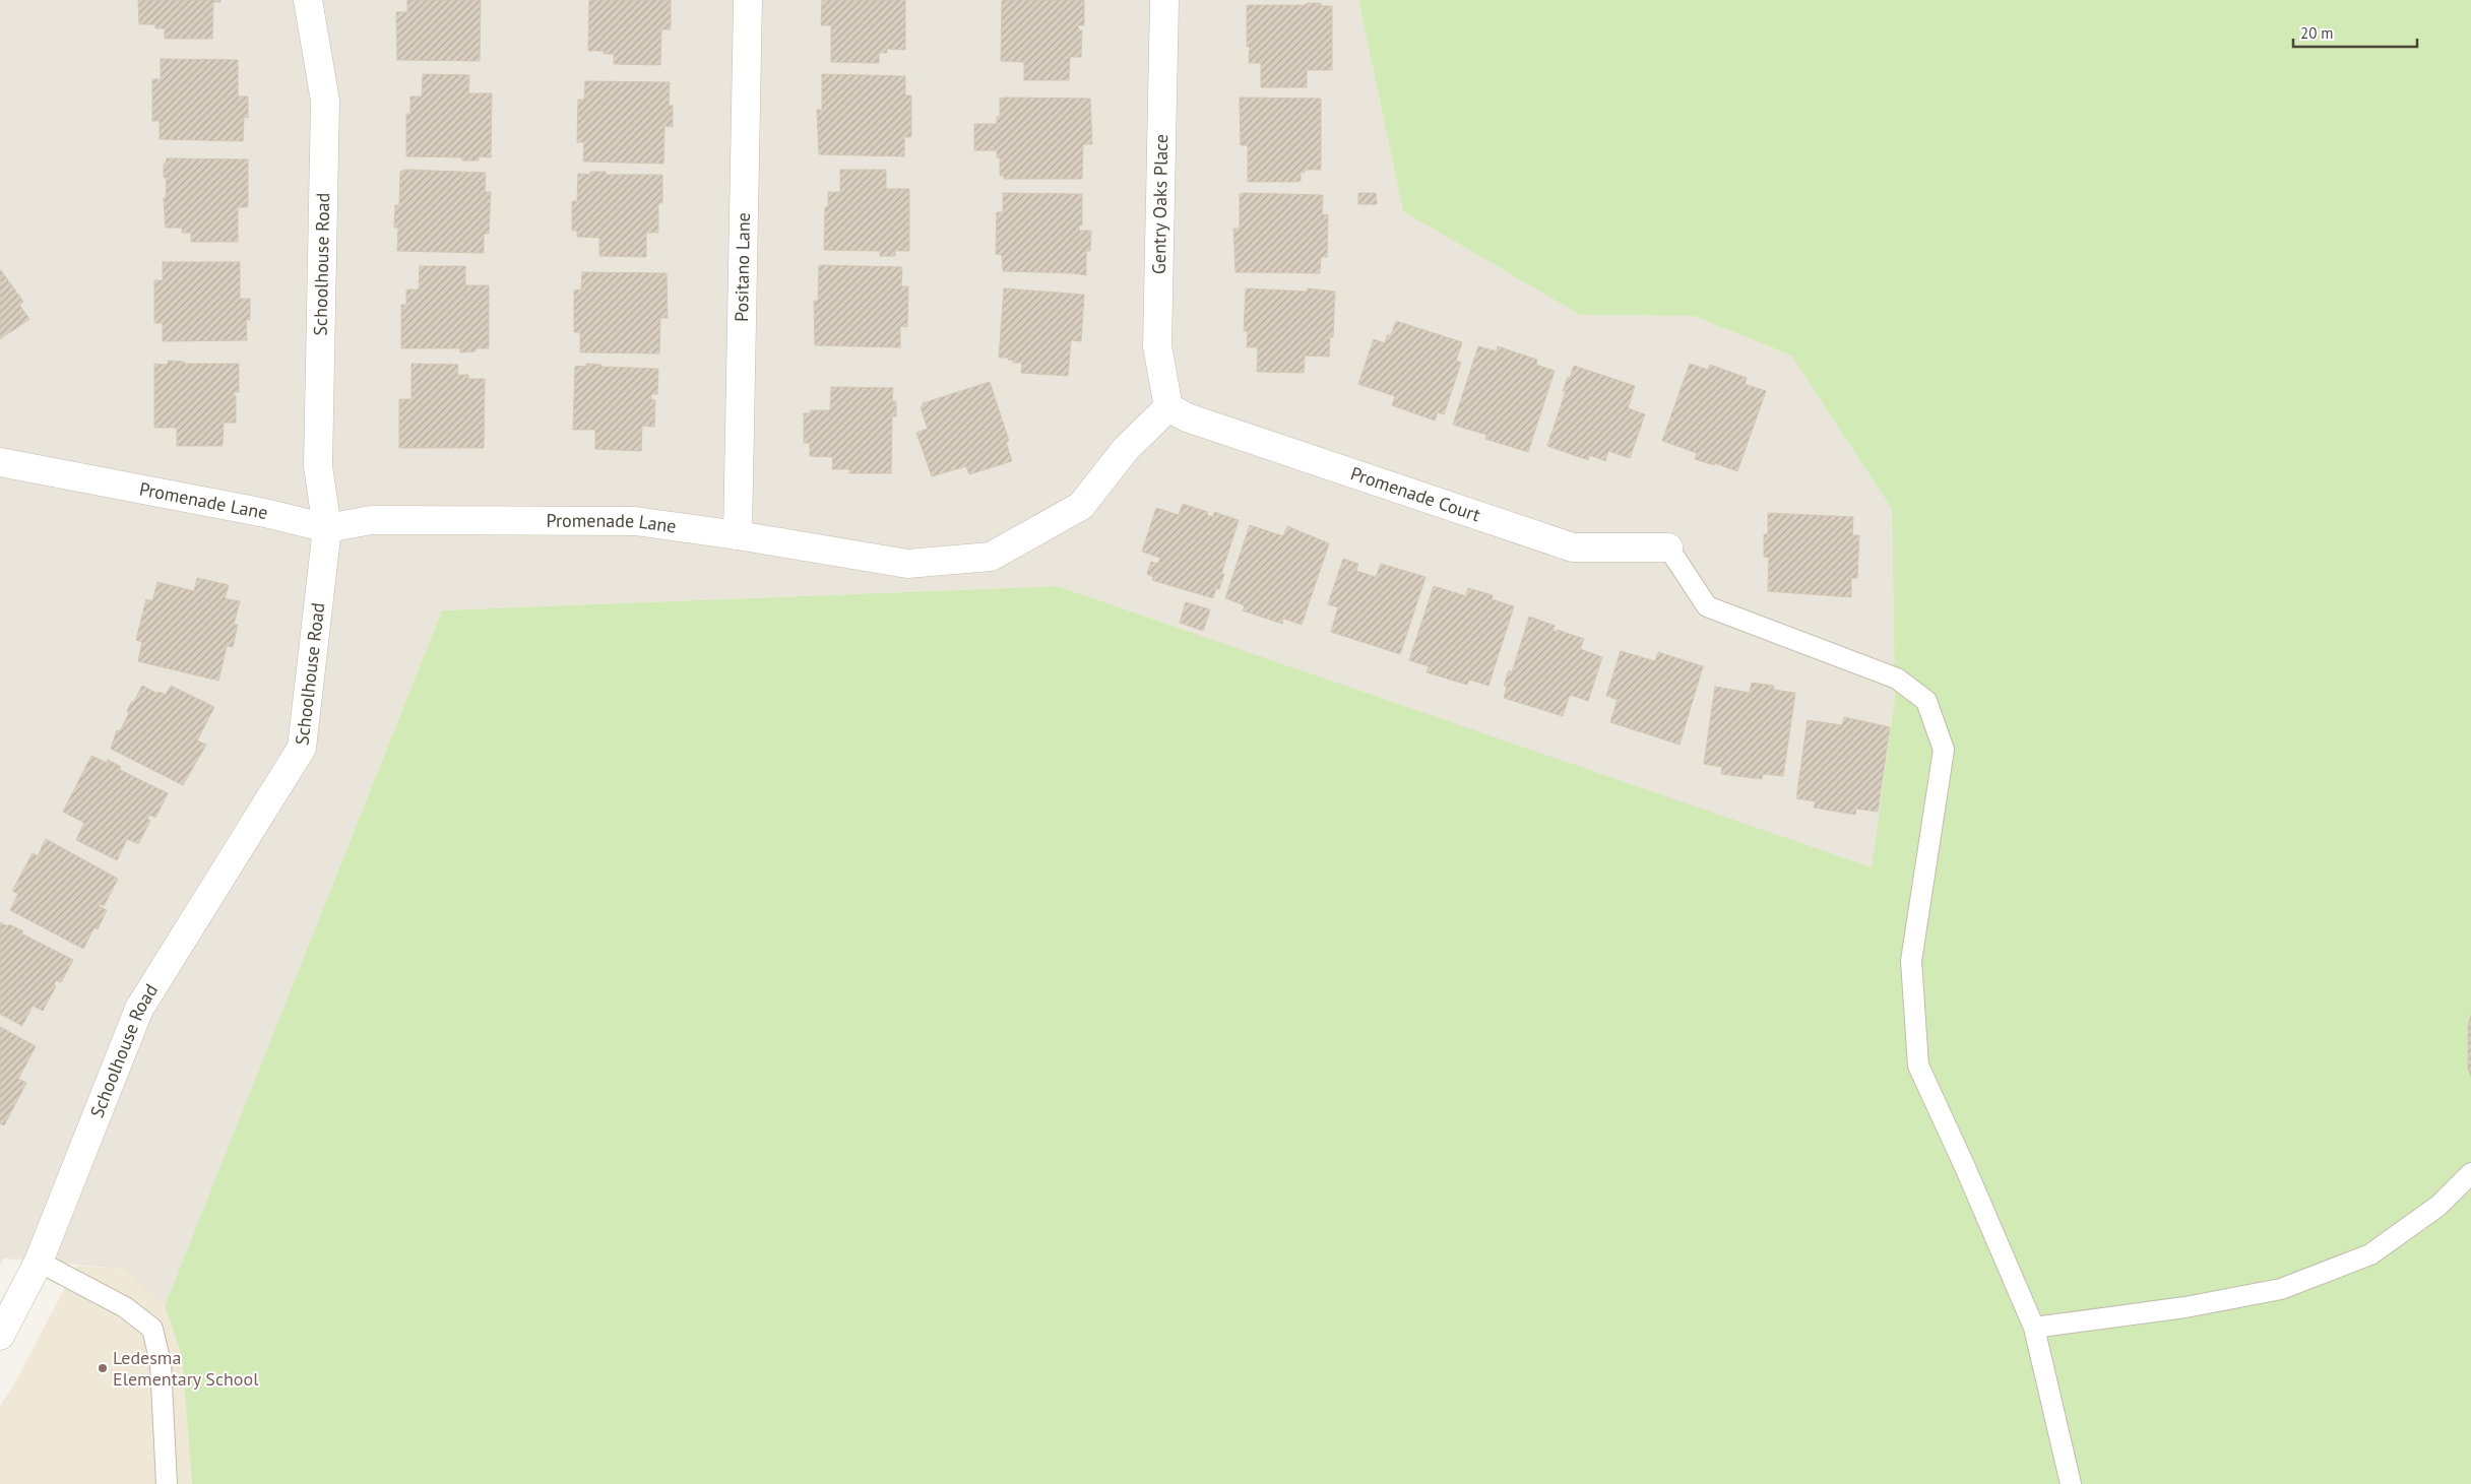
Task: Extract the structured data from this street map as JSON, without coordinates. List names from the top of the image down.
{
  "streets": {
    "street": [
      "Gentry Oaks Place",
      "Schoolhouse Road",
      "Positano Lane",
      "Promenade Court",
      "Promenade Lane"
    ]
  },
  "crossings": [
    ["Gentry Oaks Place", "Promenade Court"],
    ["Gentry Oaks Place", "Promenade Lane"],
    ["Schoolhouse Road", "Promenade Lane"],
    ["Positano Lane", "Promenade Lane"],
    ["Promenade Court", "Promenade Lane"]
  ],
  "places": ["Ledesma Elementary School"],
  "scale_bar": "20 m"
}
